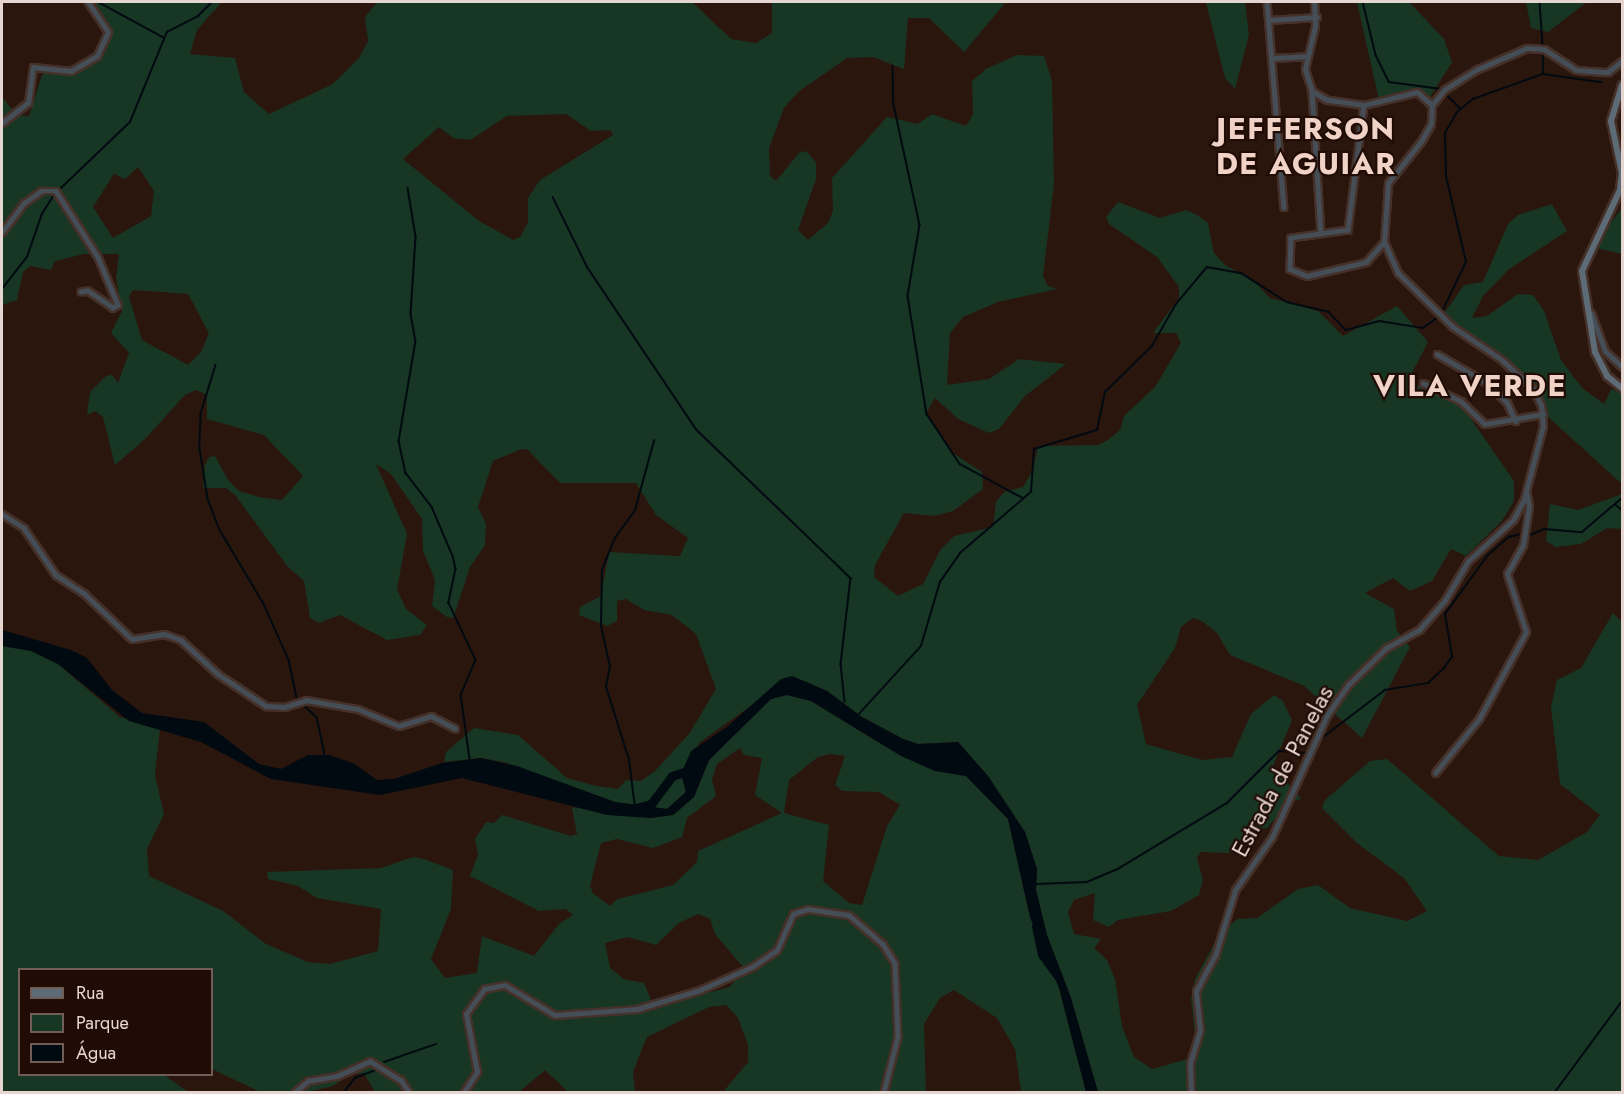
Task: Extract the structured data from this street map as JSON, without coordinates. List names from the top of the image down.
{
  "streets": {
    "street": ["Estrada de Panelas"]
  },
  "districts": ["JEFFERSON DE AGUIAR", "VILA VERDE"],
  "legend": ["Rua", "Parque", "Água"]
}
